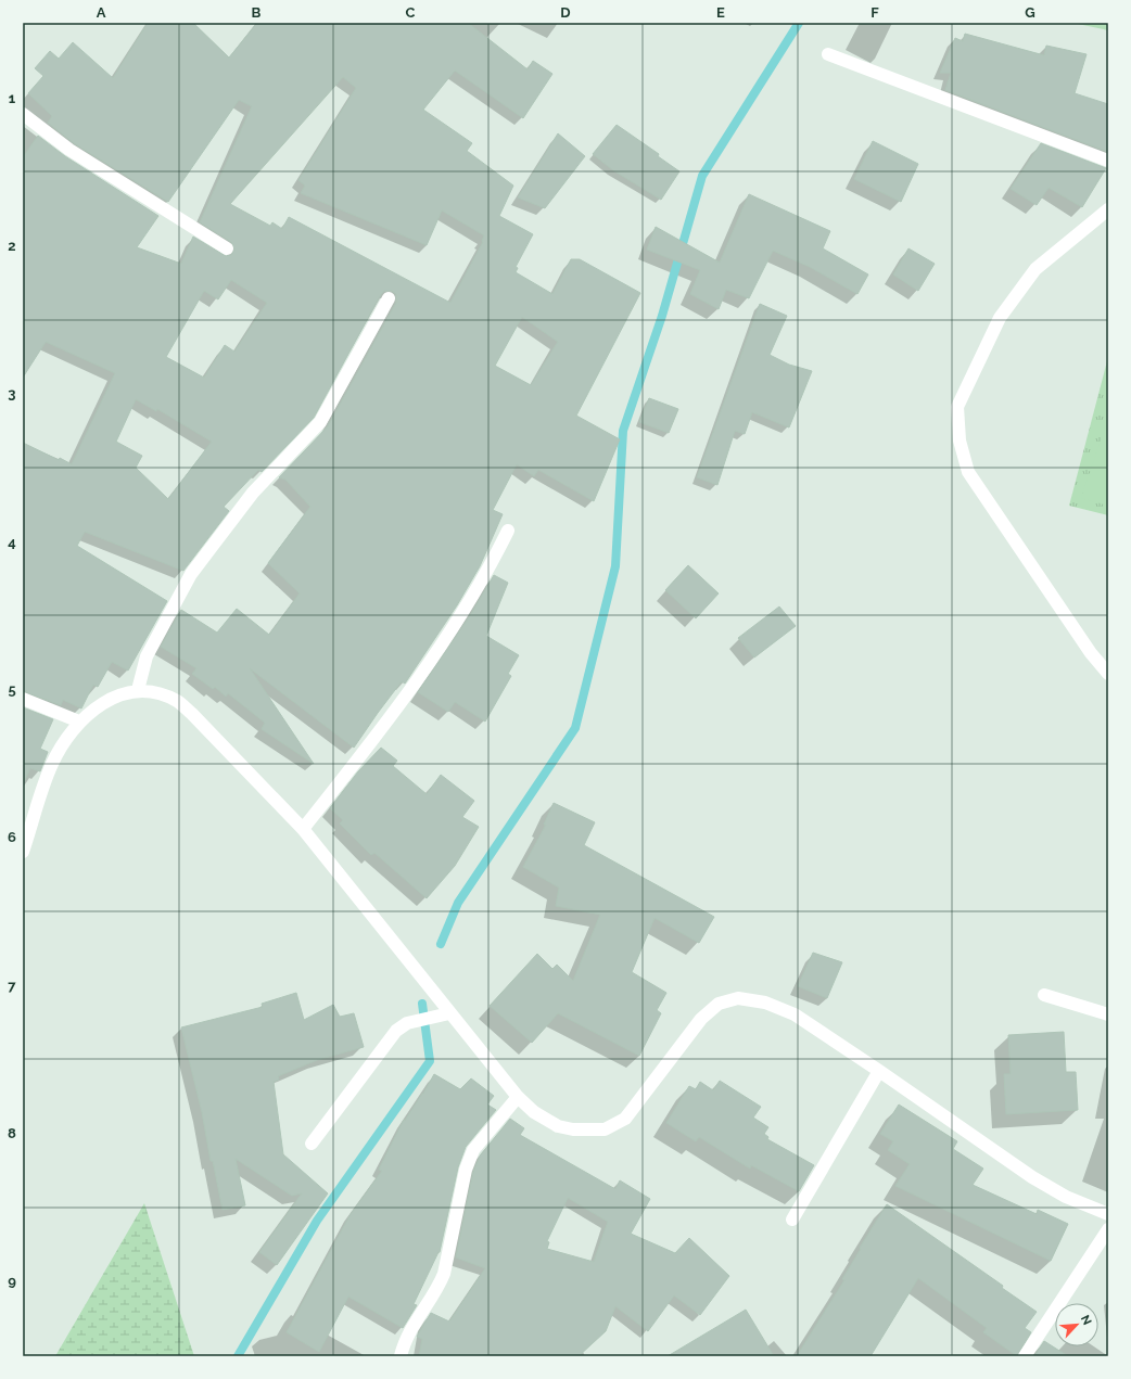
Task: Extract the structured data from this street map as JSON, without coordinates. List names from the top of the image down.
{
  "north": "top right",
  "grid": {
    "columns": [
      "A",
      "B",
      "C",
      "D",
      "E",
      "F",
      "G"
    ],
    "rows": [
      "1",
      "2",
      "3",
      "4",
      "5",
      "6",
      "7",
      "8",
      "9"
    ]
  }
}
